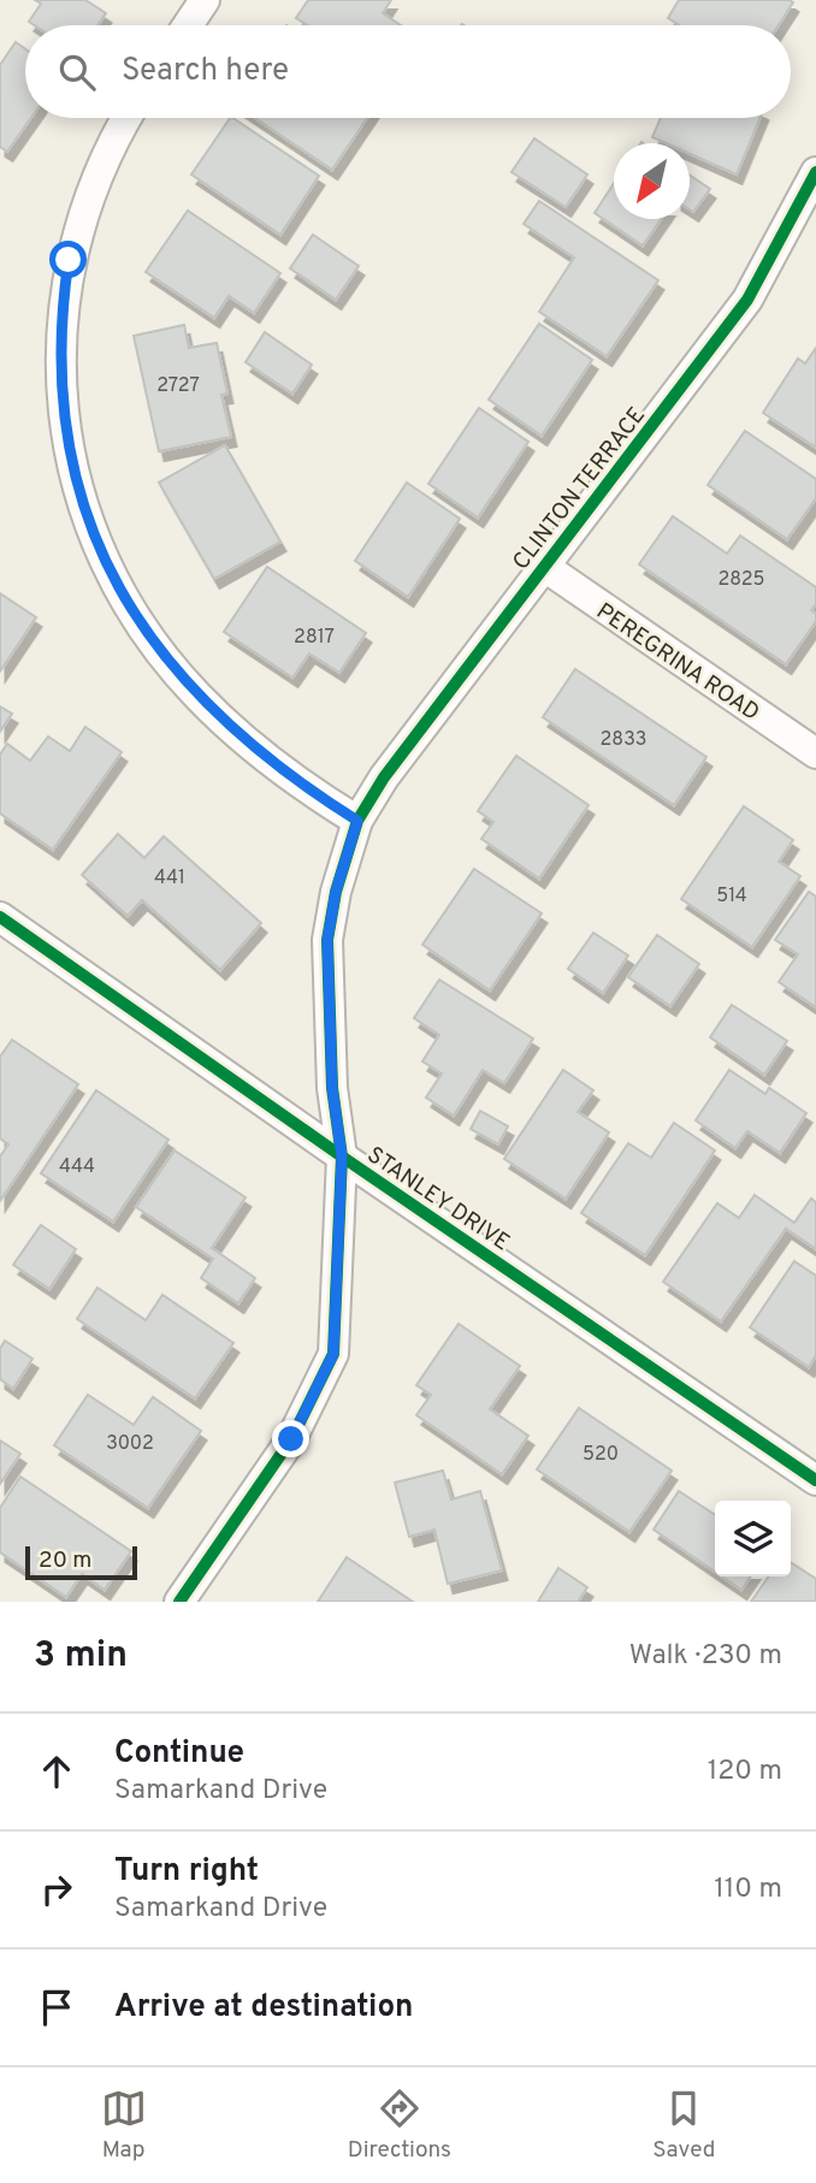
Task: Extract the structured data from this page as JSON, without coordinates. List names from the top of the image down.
{
  "streets": {
    "street": ["CLINTON TERRACE", "PEREGRINA ROAD", "STANLEY DRIVE"]
  },
  "crossings": [
    ["CLINTON TERRACE", "PEREGRINA ROAD"],
    ["CLINTON TERRACE", "STANLEY DRIVE"]
  ],
  "house_numbers": [
    "2727",
    "2825",
    "2817",
    "2833",
    "441",
    "514",
    "444",
    "3002",
    "520"
  ],
  "scale_bar": "20 m",
  "north": "bottom left",
  "page": {
    "search": "Search here",
    "scale": "20 m",
    "heading": ["3 min", "Walk · 230 m"],
    "list": [
      ["Continue", "Samarkand Drive", "120 m"],
      ["Turn right", "Samarkand Drive", "110 m"],
      "Arrive at destination"
    ],
    "nav": ["Map", "Directions", "Saved"]
  }
}
